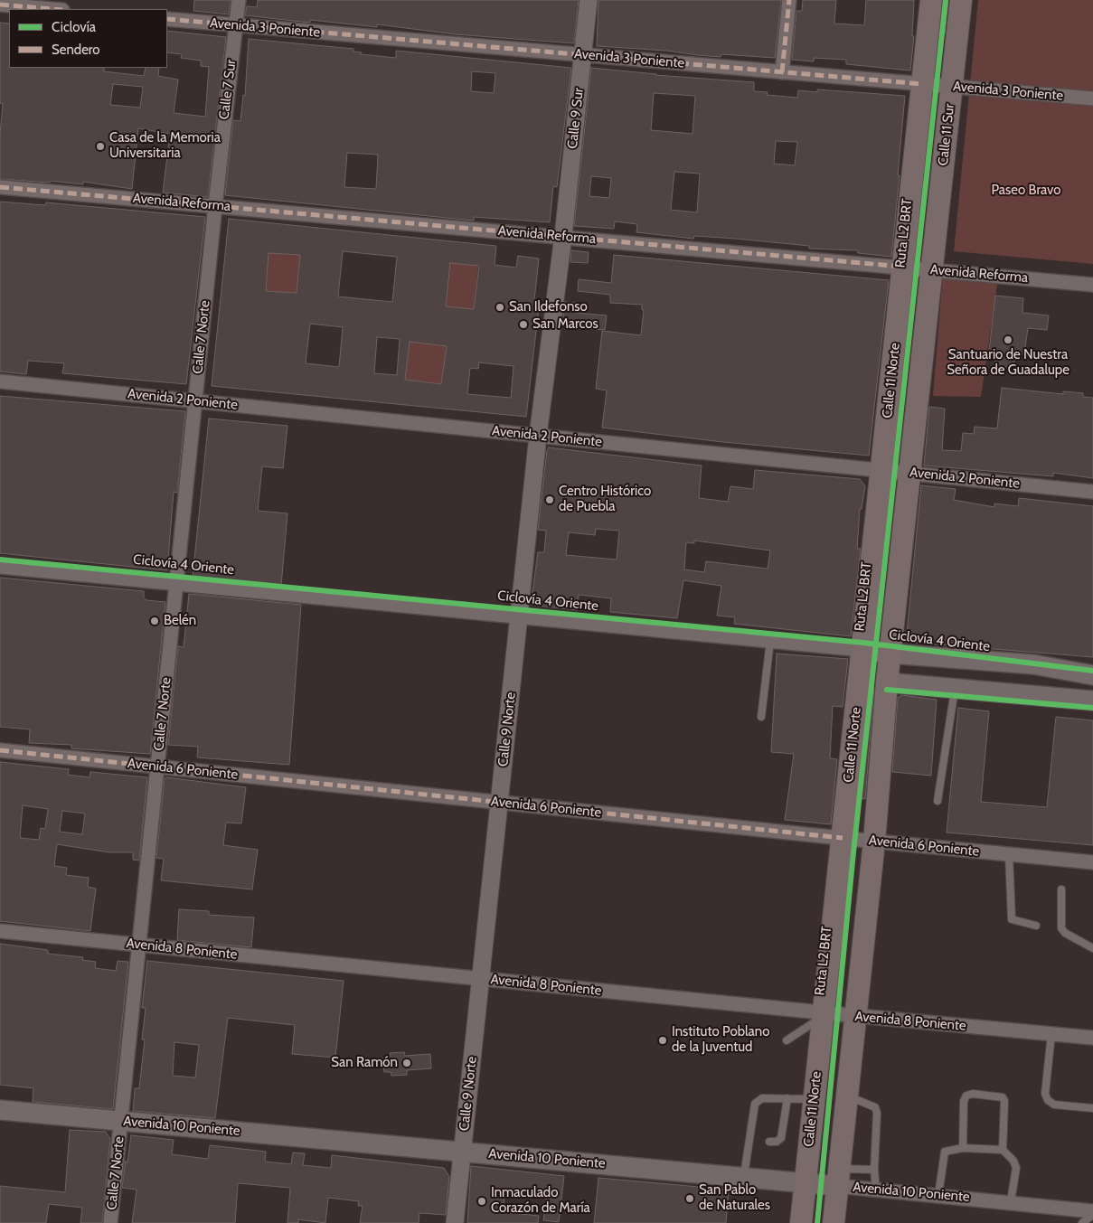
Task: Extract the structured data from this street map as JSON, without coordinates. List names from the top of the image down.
{
  "streets": {
    "main road": ["Calle 11 Sur", "Calle 11 Norte", "Avenida 10 Poniente"],
    "street": [
      "Avenida 3 Poniente",
      "Calle 7 Sur",
      "Calle 9 Sur",
      "Avenida Reforma",
      "Calle 7 Norte",
      "Avenida 2 Poniente",
      "Calle 9 Norte",
      "Avenida 6 Poniente",
      "Avenida 8 Poniente"
    ],
    "lane": ["Ruta L2 BRT"],
    "cycle path": ["Ciclovía 4 Oriente"]
  },
  "crossings": [
    ["Avenida 3 Poniente", "Calle 7 Sur"],
    ["Avenida 3 Poniente", "Calle 9 Sur"],
    ["Avenida 3 Poniente", "Calle 11 Sur"],
    ["Calle 7 Sur", "Avenida Reforma"],
    ["Calle 7 Sur", "Calle 7 Norte"],
    ["Calle 9 Sur", "Avenida Reforma"],
    ["Calle 9 Sur", "Calle 9 Norte"],
    ["Calle 11 Sur", "Avenida Reforma"],
    ["Calle 11 Sur", "Calle 11 Norte"],
    ["Avenida Reforma", "Calle 7 Norte"],
    ["Avenida Reforma", "Calle 11 Norte"],
    ["Avenida Reforma", "Calle 9 Norte"],
    ["Ruta L2 BRT", "Calle 11 Norte"],
    ["Ruta L2 BRT", "Avenida 8 Poniente"],
    ["Ruta L2 BRT", "Avenida 10 Poniente"],
    ["Calle 7 Norte", "Avenida 2 Poniente"],
    ["Calle 7 Norte", "Avenida 6 Poniente"],
    ["Calle 7 Norte", "Avenida 8 Poniente"],
    ["Calle 7 Norte", "Avenida 10 Poniente"],
    ["Calle 11 Norte", "Avenida 2 Poniente"],
    ["Calle 11 Norte", "Avenida 6 Poniente"],
    ["Calle 11 Norte", "Avenida 8 Poniente"],
    ["Calle 11 Norte", "Avenida 10 Poniente"],
    ["Avenida 2 Poniente", "Calle 9 Norte"],
    ["Calle 9 Norte", "Avenida 6 Poniente"],
    ["Calle 9 Norte", "Avenida 8 Poniente"],
    ["Calle 9 Norte", "Avenida 10 Poniente"]
  ],
  "parks": ["Paseo Bravo"],
  "places": [
    "Casa de la Memoria Universitaria",
    "San Ildefonso",
    "San Marcos",
    "Santuario de Nuestra Señora de Guadalupe",
    "Centro Histórico de Puebla",
    "Belén",
    "Instituto Poblano de la Juventud",
    "San Ramón",
    "San Pablo de Naturales",
    "Inmaculado Corazón de María"
  ],
  "legend": ["Ciclovía", "Sendero"]
}
